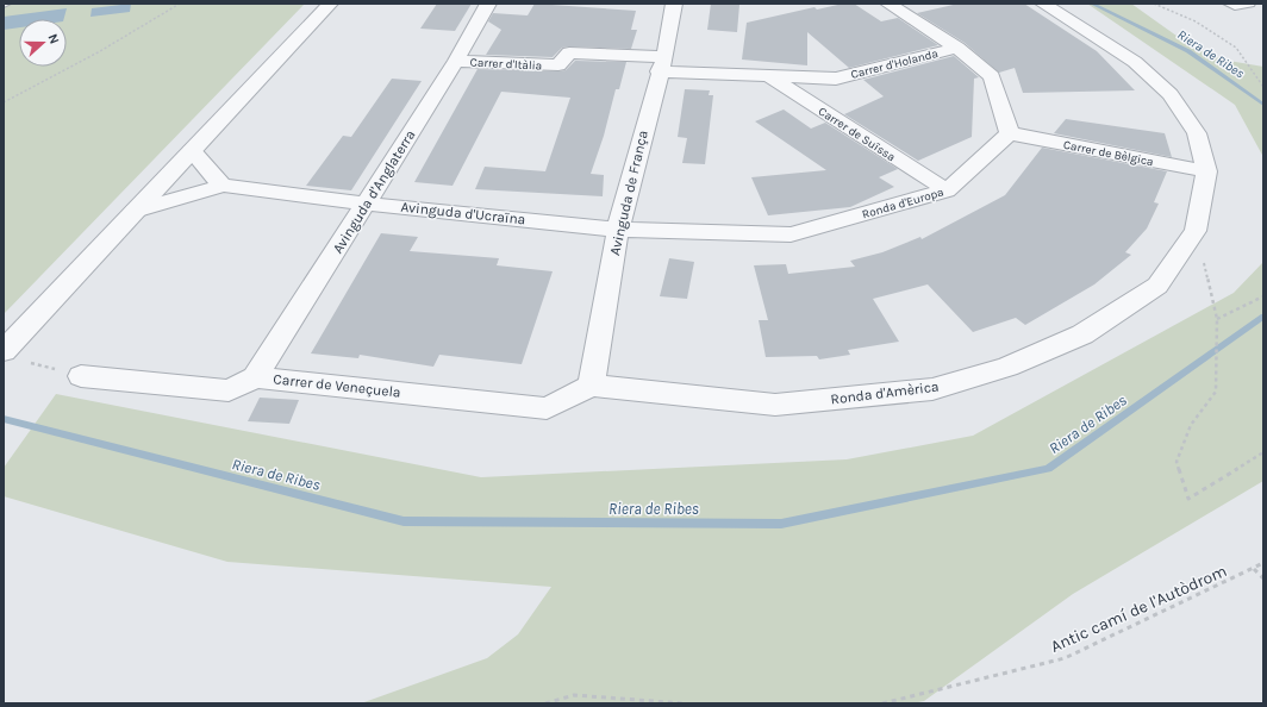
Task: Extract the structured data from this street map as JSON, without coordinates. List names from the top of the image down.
{
  "streets": {
    "street": [
      "Carrer d'Itàlia",
      "Carrer d'Holanda",
      "Carrer de Suïssa",
      "Carrer de Bèlgica",
      "Avinguda d'Anglaterra",
      "Avinguda de França",
      "Ronda d'Europa",
      "Avinguda d'Ucraïna",
      "Carrer de Veneçuela",
      "Ronda d'Amèrica"
    ],
    "path": ["Antic camí de l'Autòdrom"]
  },
  "crossings": [
    ["Carrer d'Itàlia", "Carrer d'Holanda"],
    ["Carrer d'Itàlia", "Carrer de Suïssa"],
    ["Carrer d'Itàlia", "Avinguda d'Anglaterra"],
    ["Carrer d'Itàlia", "Avinguda de França"],
    ["Carrer d'Holanda", "Carrer de Suïssa"],
    ["Carrer de Suïssa", "Ronda d'Europa"],
    ["Carrer de Bèlgica", "Ronda d'Europa"],
    ["Carrer de Bèlgica", "Ronda d'Amèrica"],
    ["Avinguda d'Anglaterra", "Avinguda d'Ucraïna"],
    ["Avinguda d'Anglaterra", "Carrer de Veneçuela"],
    ["Avinguda de França", "Ronda d'Europa"],
    ["Avinguda de França", "Avinguda d'Ucraïna"],
    ["Avinguda de França", "Carrer de Veneçuela"],
    ["Avinguda de França", "Ronda d'Amèrica"],
    ["Ronda d'Europa", "Avinguda d'Ucraïna"],
    ["Carrer de Veneçuela", "Ronda d'Amèrica"]
  ],
  "water": ["Riera de Ribes"],
  "north": "right"
}
